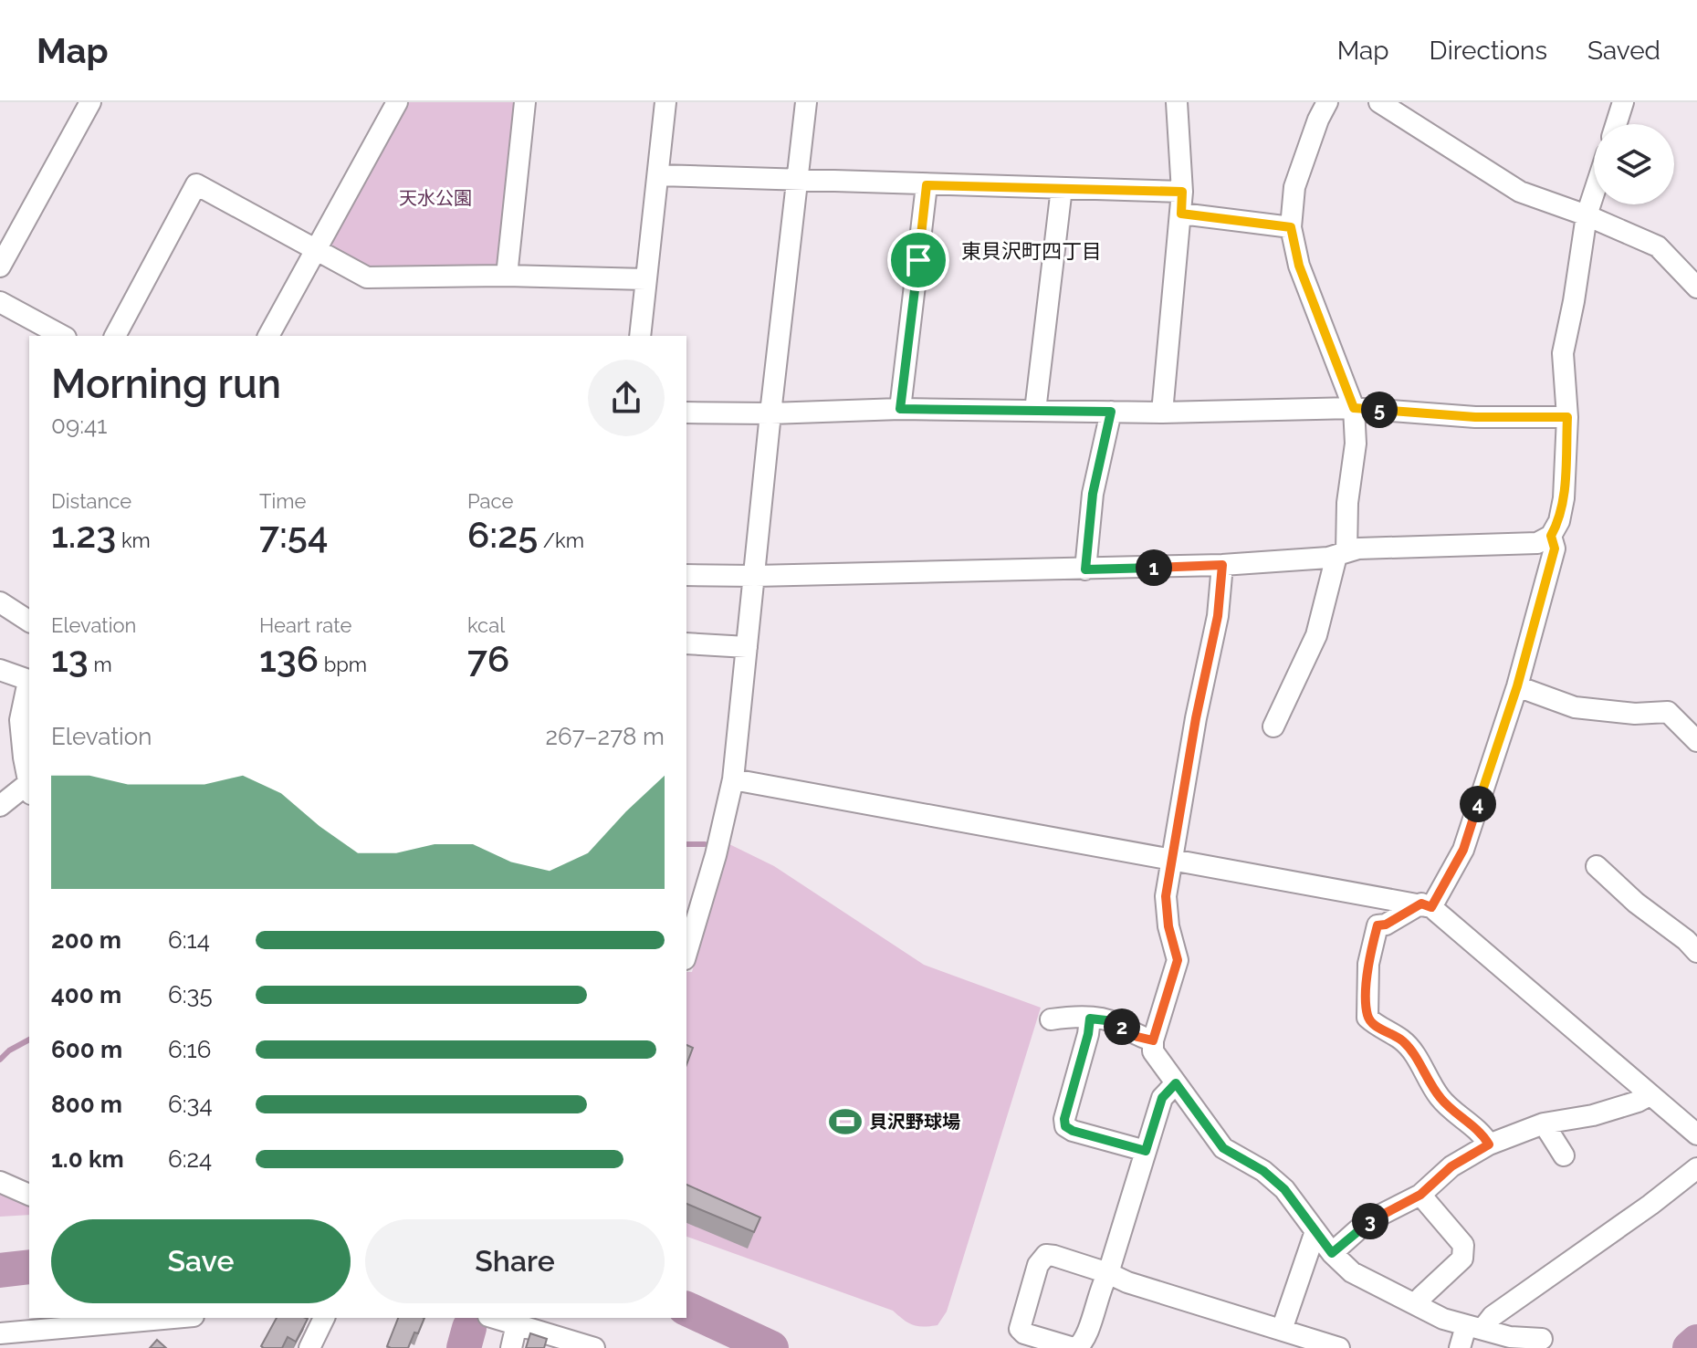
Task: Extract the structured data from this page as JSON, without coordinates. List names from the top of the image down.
{
  "districts": ["東貝沢町四丁目"],
  "parks": ["天水公園"],
  "places": {
    "sports": ["貝沢野球場"]
  },
  "page": {
    "header": "Map",
    "nav": ["Map", "Directions", "Saved"],
    "heading": ["Morning run", "09:41"],
    "pins": [
      "5",
      "1",
      "4",
      "2",
      "3"
    ],
    "stats": [
      ["Distance", "1.23 km"],
      ["Time", "7:54"],
      ["Pace", "6:25 /km"],
      ["Elevation", "13 m"],
      ["Heart rate", "136 bpm"],
      ["kcal", "76"]
    ],
    "chart": ["Elevation", "267–278 m"],
    "list": [
      {
        "name": "200 m",
        "note": "6:14"
      },
      {
        "name": "400 m",
        "note": "6:35"
      },
      {
        "name": "600 m",
        "note": "6:16"
      },
      {
        "name": "800 m",
        "note": "6:34"
      },
      {
        "name": "1.0 km",
        "note": "6:24"
      }
    ],
    "buttons": ["Save", "Share"]
  }
}
